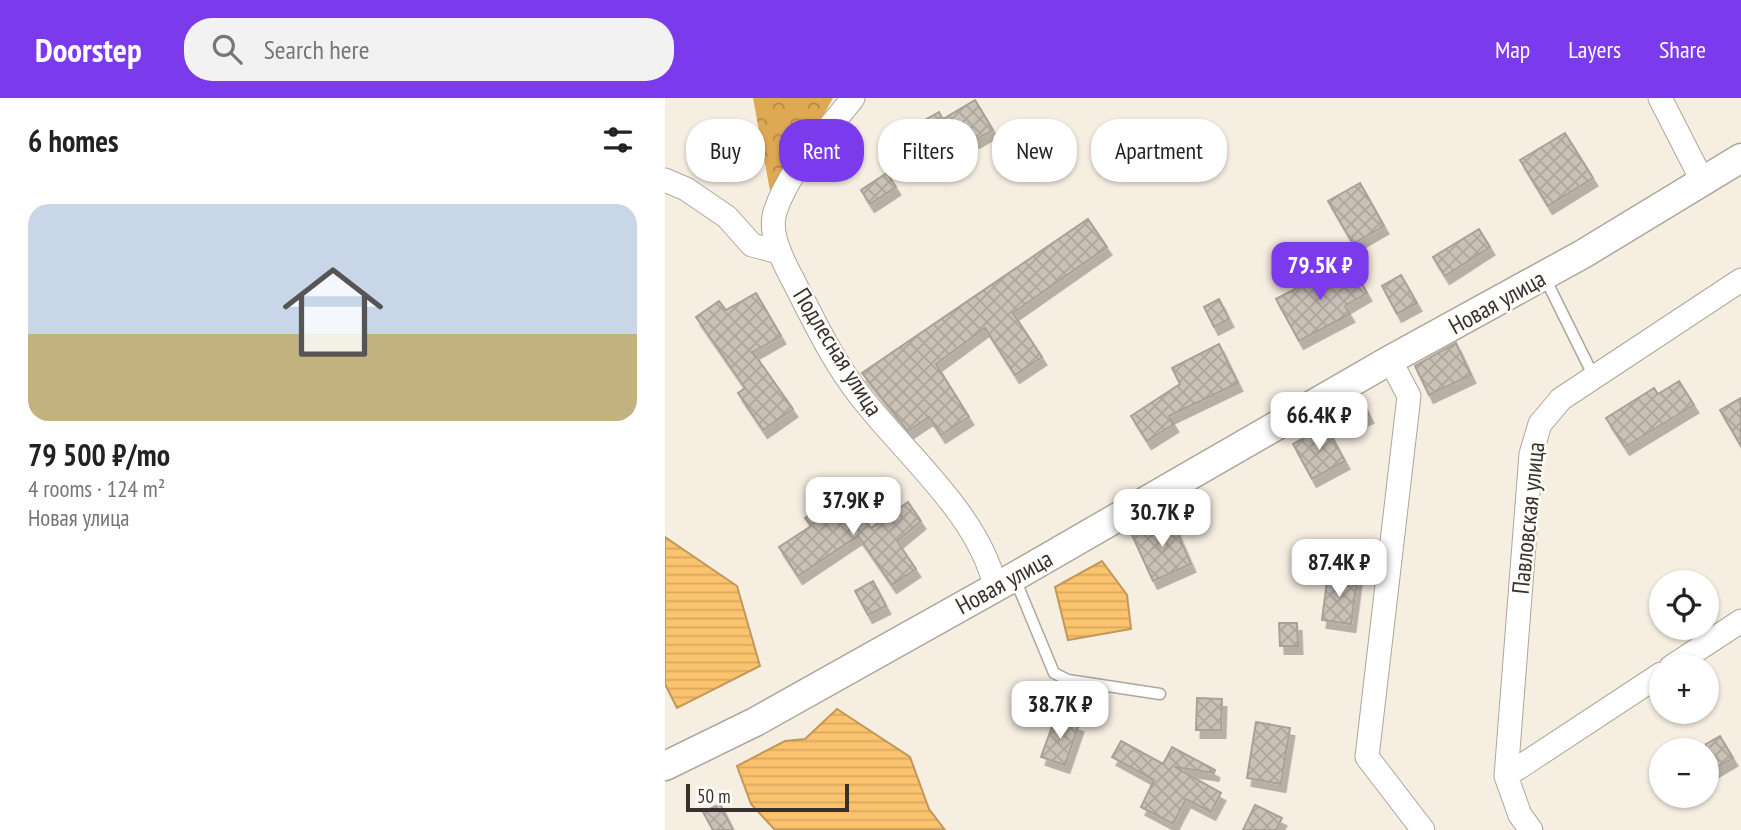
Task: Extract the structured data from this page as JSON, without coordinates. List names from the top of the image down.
{
  "streets": {
    "street": ["Новая улица", "Подлесная улица", "Павловская улица"]
  },
  "crossings": [
    ["Новая улица", "Подлесная улица"]
  ],
  "scale_bar": "50 m",
  "page": {
    "header": "Doorstep",
    "search": "Search here",
    "nav": ["Map", "Layers", "Share"],
    "heading": "6 homes",
    "chip": [
      "Buy",
      "Rent",
      "Filters",
      "New",
      "Apartment"
    ],
    "list": [
      {
        "name": "79 500 ₽/mo",
        "note": "4 rooms · 124 m² · Новая улица"
      }
    ],
    "price": [
      "79.5K ₽",
      "66.4K ₽",
      "37.9K ₽",
      "30.7K ₽",
      "87.4K ₽",
      "38.7K ₽"
    ],
    "map_buttons": ["+", "−"],
    "scale": "50 m"
  }
}
